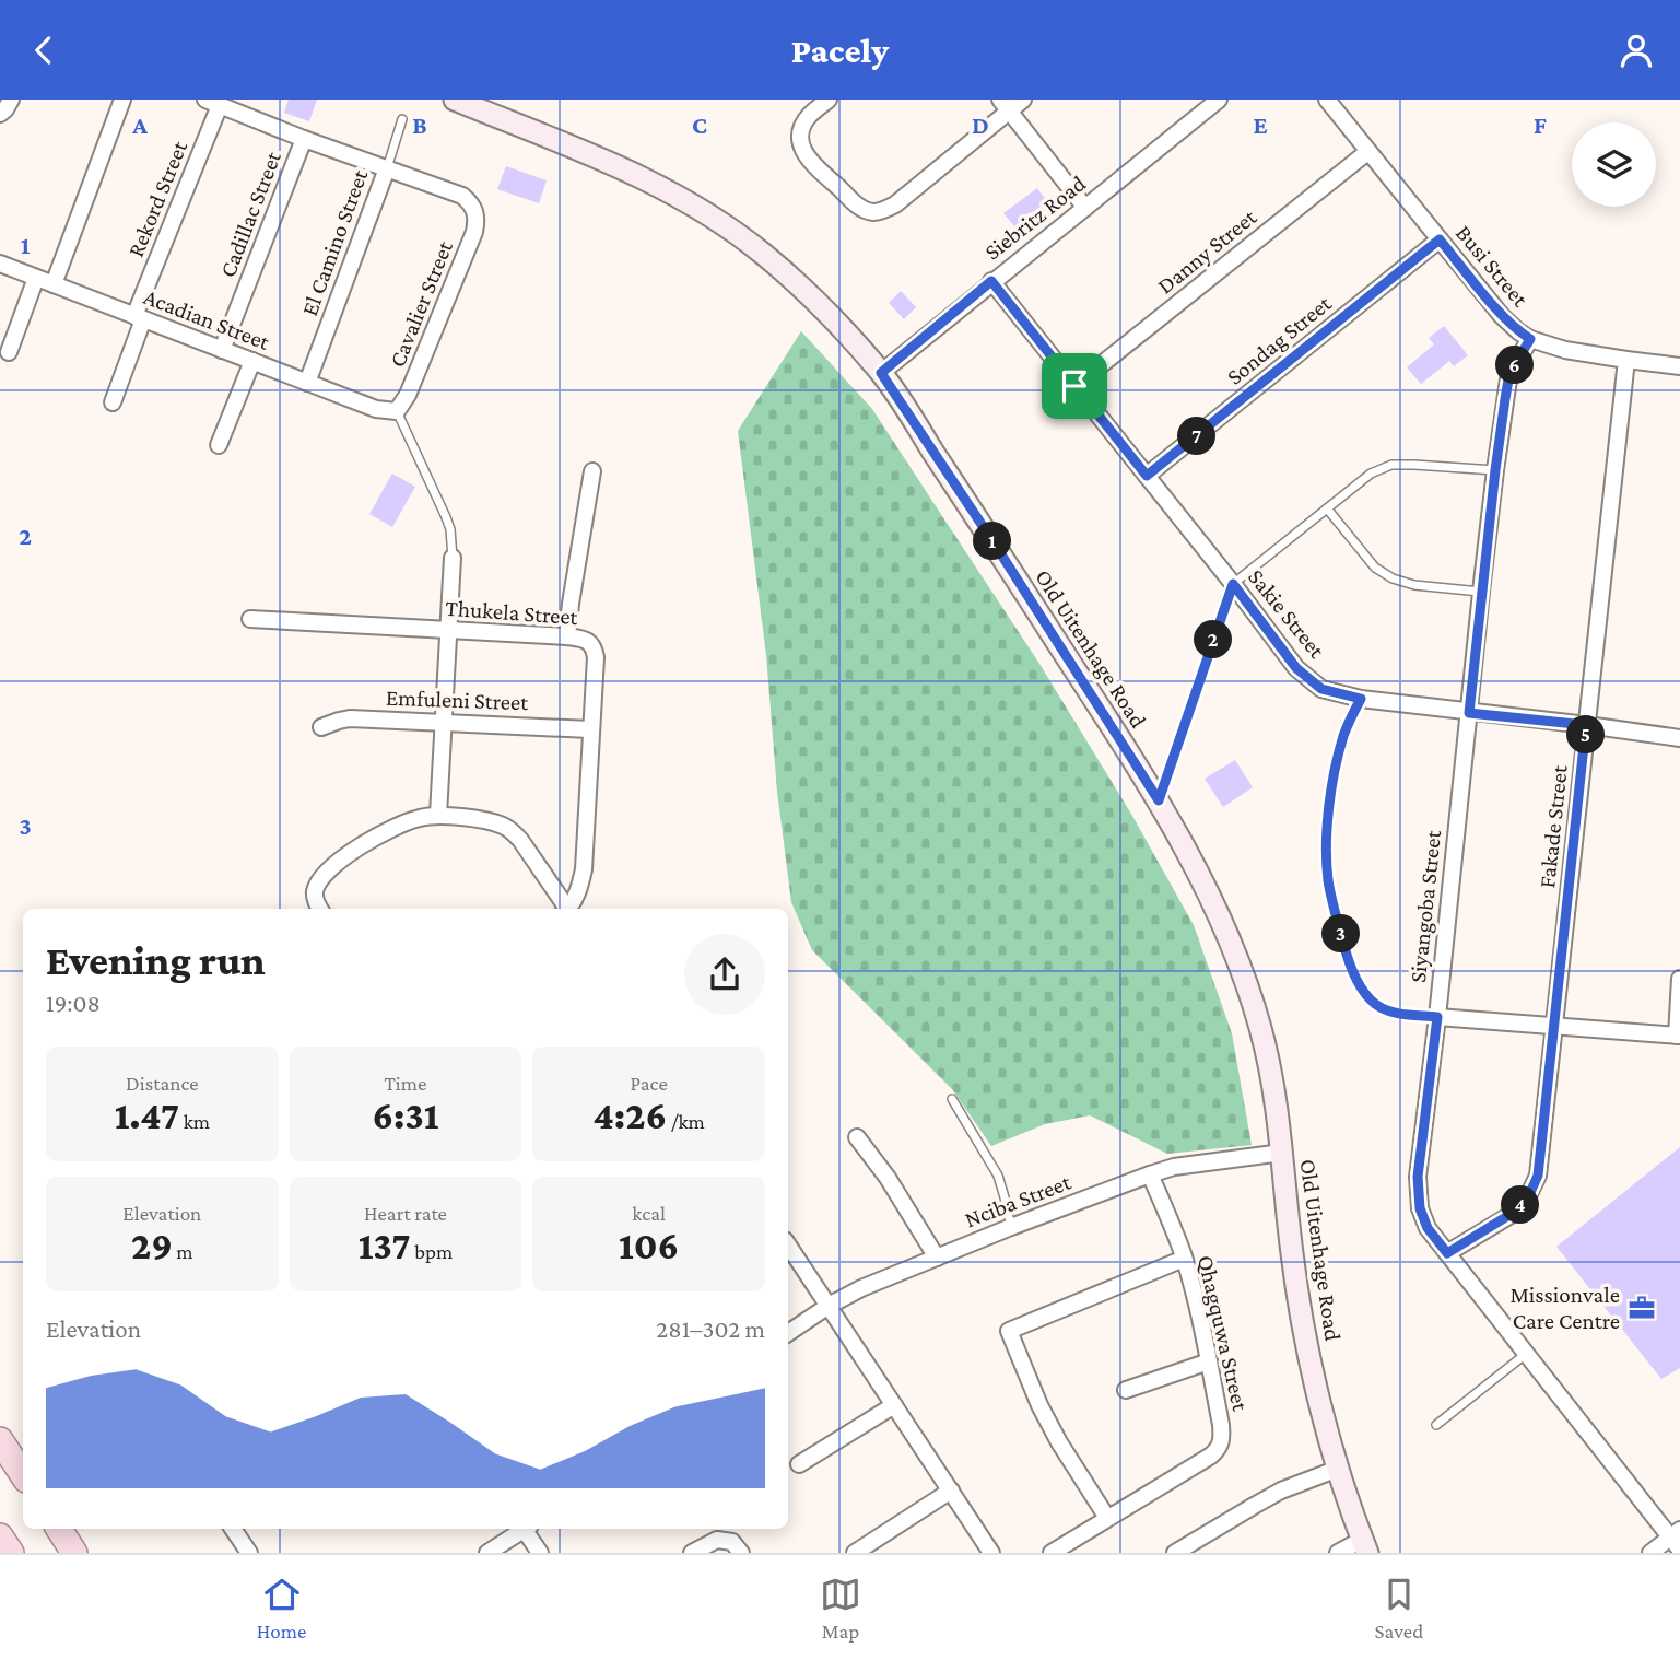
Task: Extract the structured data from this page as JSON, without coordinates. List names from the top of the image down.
{
  "streets": {
    "street": [
      "Rekord Street",
      "Cadillac Street",
      "Siebritz Road",
      "El Camino Street",
      "Danny Street",
      "Busi Street",
      "Cavalier Street",
      "Acadian Street",
      "Sondag Street",
      "Thukela Street",
      "Sakie Street",
      "Old Uitenhage Road",
      "Emfuleni Street",
      "Fakade Street",
      "Siyangoba Street",
      "Nciba Street",
      "Qhagquwa Street"
    ]
  },
  "crossings": [
    ["Rekord Street", "Acadian Street"],
    ["Cadillac Street", "Acadian Street"],
    ["Siebritz Road", "Sakie Street"],
    ["Siebritz Road", "Old Uitenhage Road"],
    ["El Camino Street", "Cavalier Street"],
    ["El Camino Street", "Acadian Street"],
    ["Danny Street", "Busi Street"],
    ["Danny Street", "Sakie Street"],
    ["Busi Street", "Sondag Street"],
    ["Busi Street", "Fakade Street"],
    ["Busi Street", "Siyangoba Street"],
    ["Cavalier Street", "Acadian Street"],
    ["Sondag Street", "Sakie Street"],
    ["Thukela Street", "Emfuleni Street"],
    ["Sakie Street", "Fakade Street"],
    ["Sakie Street", "Siyangoba Street"],
    ["Old Uitenhage Road", "Nciba Street"],
    ["Fakade Street", "Siyangoba Street"],
    ["Nciba Street", "Qhagquwa Street"]
  ],
  "places": {
    "office": ["Missionvale Care Centre"]
  },
  "page": {
    "header": "Pacely",
    "pins": [
      "6",
      "7",
      "1",
      "2",
      "5",
      "3",
      "4"
    ],
    "heading": ["Evening run", "19:08"],
    "stats": [
      ["Distance", "1.47 km"],
      ["Time", "6:31"],
      ["Pace", "4:26 /km"],
      ["Elevation", "29 m"],
      ["Heart rate", "137 bpm"],
      ["kcal", "106"]
    ],
    "chart": ["Elevation", "281–302 m"],
    "tabs": ["Home", "Map", "Saved"]
  },
  "grid": {
    "columns": [
      "A",
      "B",
      "C",
      "D",
      "E",
      "F"
    ],
    "rows": ["1", "2", "3"]
  }
}
